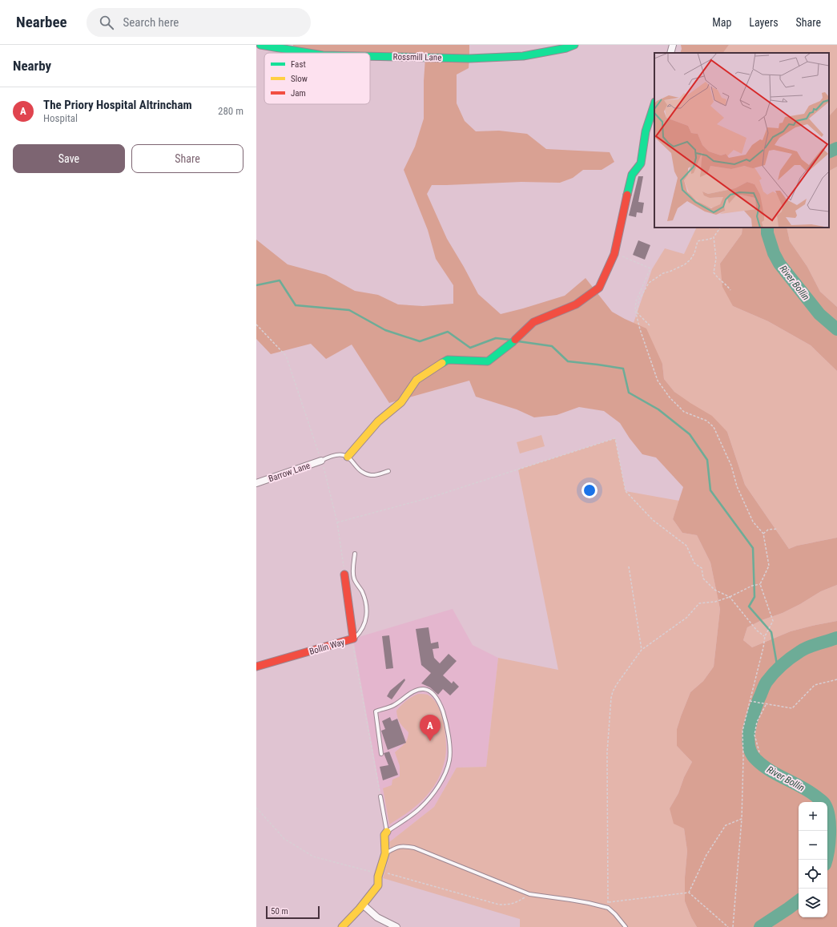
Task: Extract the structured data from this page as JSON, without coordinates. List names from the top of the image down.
{
  "streets": {
    "street": ["Rossmill Lane", "Barrow Lane", "Bollin Way"]
  },
  "water": ["River Bollin"],
  "legend": ["Fast", "Slow", "Jam"],
  "scale_bar": "50 m",
  "page": {
    "header": "Nearbee",
    "search": "Search here",
    "nav": ["Map", "Layers", "Share"],
    "heading": "Nearby",
    "list": [
      {
        "mark": "A",
        "name": "The Priory Hospital Altrincham",
        "note": "Hospital",
        "value": "280 m"
      }
    ],
    "buttons": ["Save", "Share"],
    "pins": "A",
    "map_buttons": ["+", "−"],
    "scale": "50 m"
  }
}
